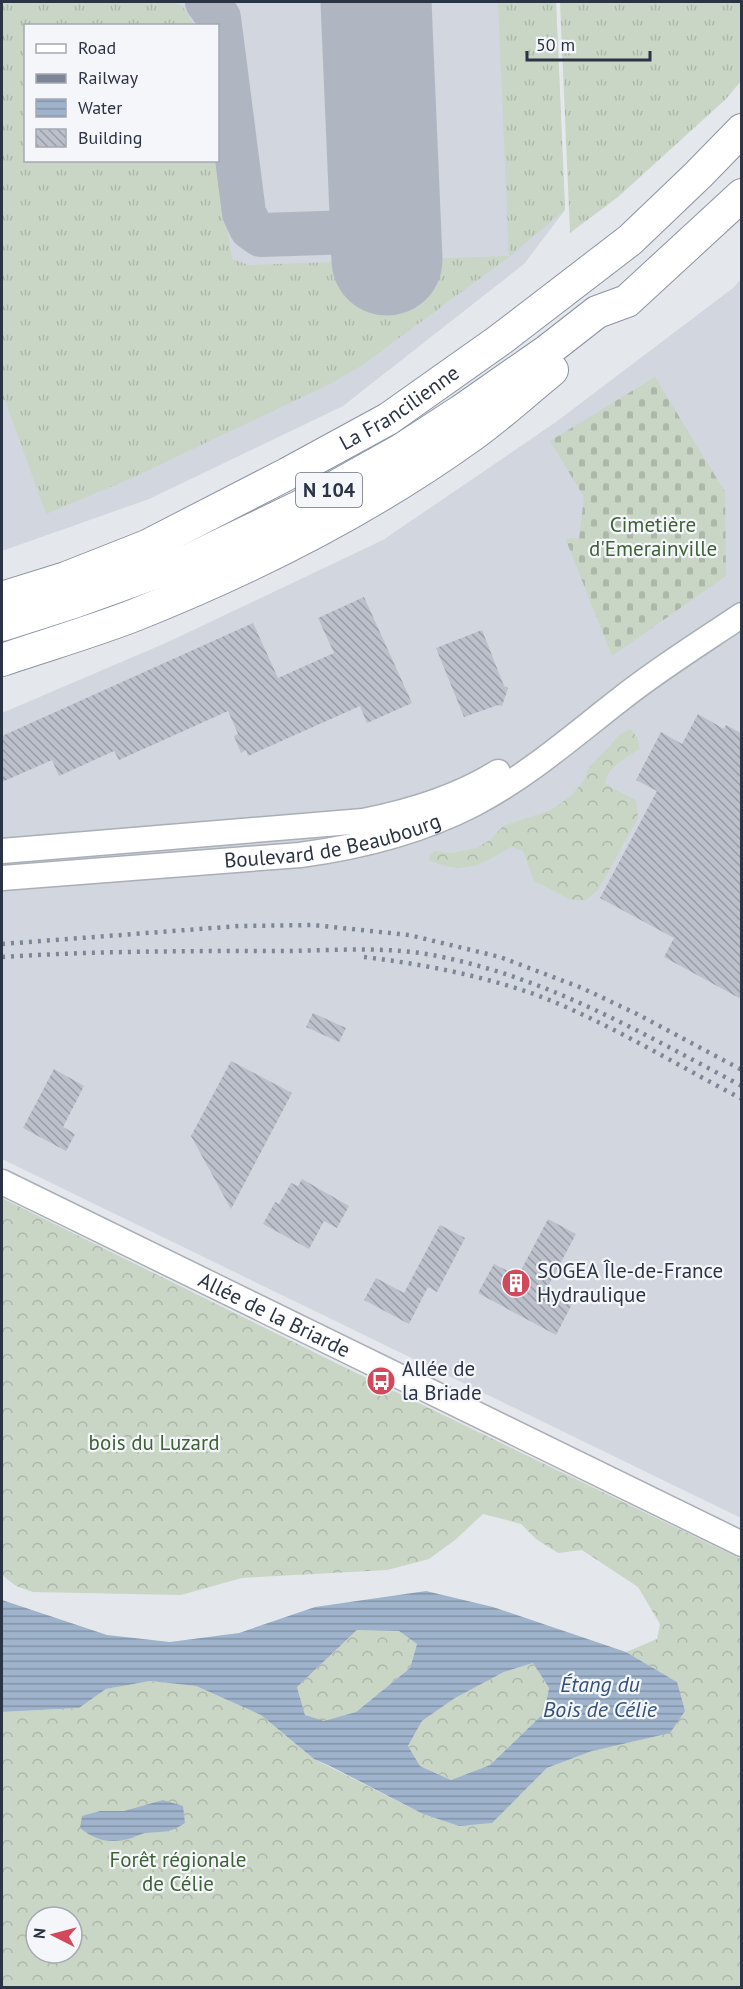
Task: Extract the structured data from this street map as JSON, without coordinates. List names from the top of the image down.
{
  "streets": {
    "highway": ["La Francilienne", "N 104"],
    "main road": ["Boulevard de Beaubourg", "Allée de la Briarde"]
  },
  "water": ["Étang du Bois de Célie"],
  "parks": ["Cimetière d'Emerainville", "bois du Luzard", "Forêt régionale de Célie"],
  "places": {
    "building": ["SOGEA Île-de-France Hydraulique"],
    "bus stop": ["Allée de la Briade"]
  },
  "legend": [
    "Road",
    "Railway",
    "Water",
    "Building"
  ],
  "scale_bar": "50 m",
  "north": "left"
}
